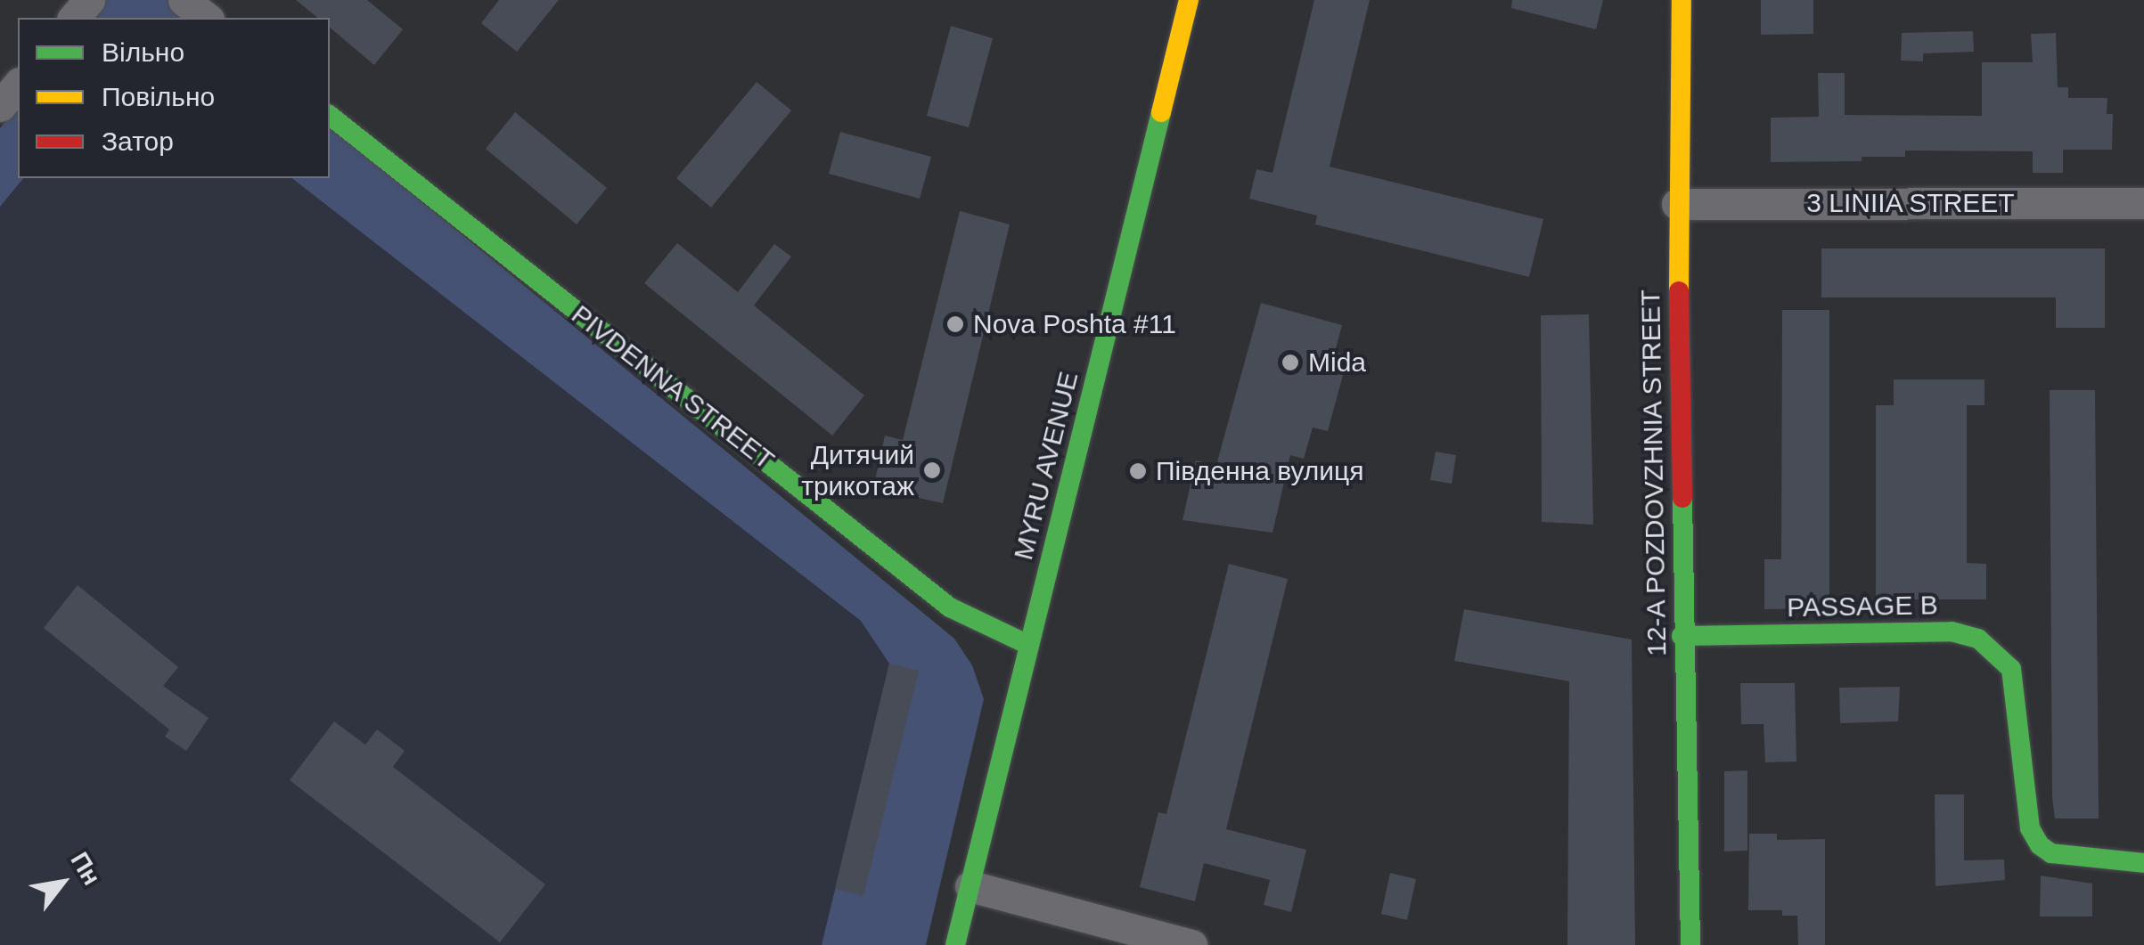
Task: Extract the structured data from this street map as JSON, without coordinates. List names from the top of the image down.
{
  "streets": {
    "street": [
      "3 LINIIA STREET",
      "PIVDENNA STREET",
      "MYRU AVENUE",
      "12-A POZDOVZHNIA STREET",
      "PASSAGE B"
    ]
  },
  "crossings": [
    ["3 LINIIA STREET", "12-A POZDOVZHNIA STREET"],
    ["PIVDENNA STREET", "MYRU AVENUE"],
    ["12-A POZDOVZHNIA STREET", "PASSAGE B"]
  ],
  "places": [
    "Nova Poshta #11",
    "Mida",
    "Дитячий трикотаж",
    "Південна вулиця"
  ],
  "legend": ["Вільно", "Повільно", "Затор"],
  "north": "top right"
}
